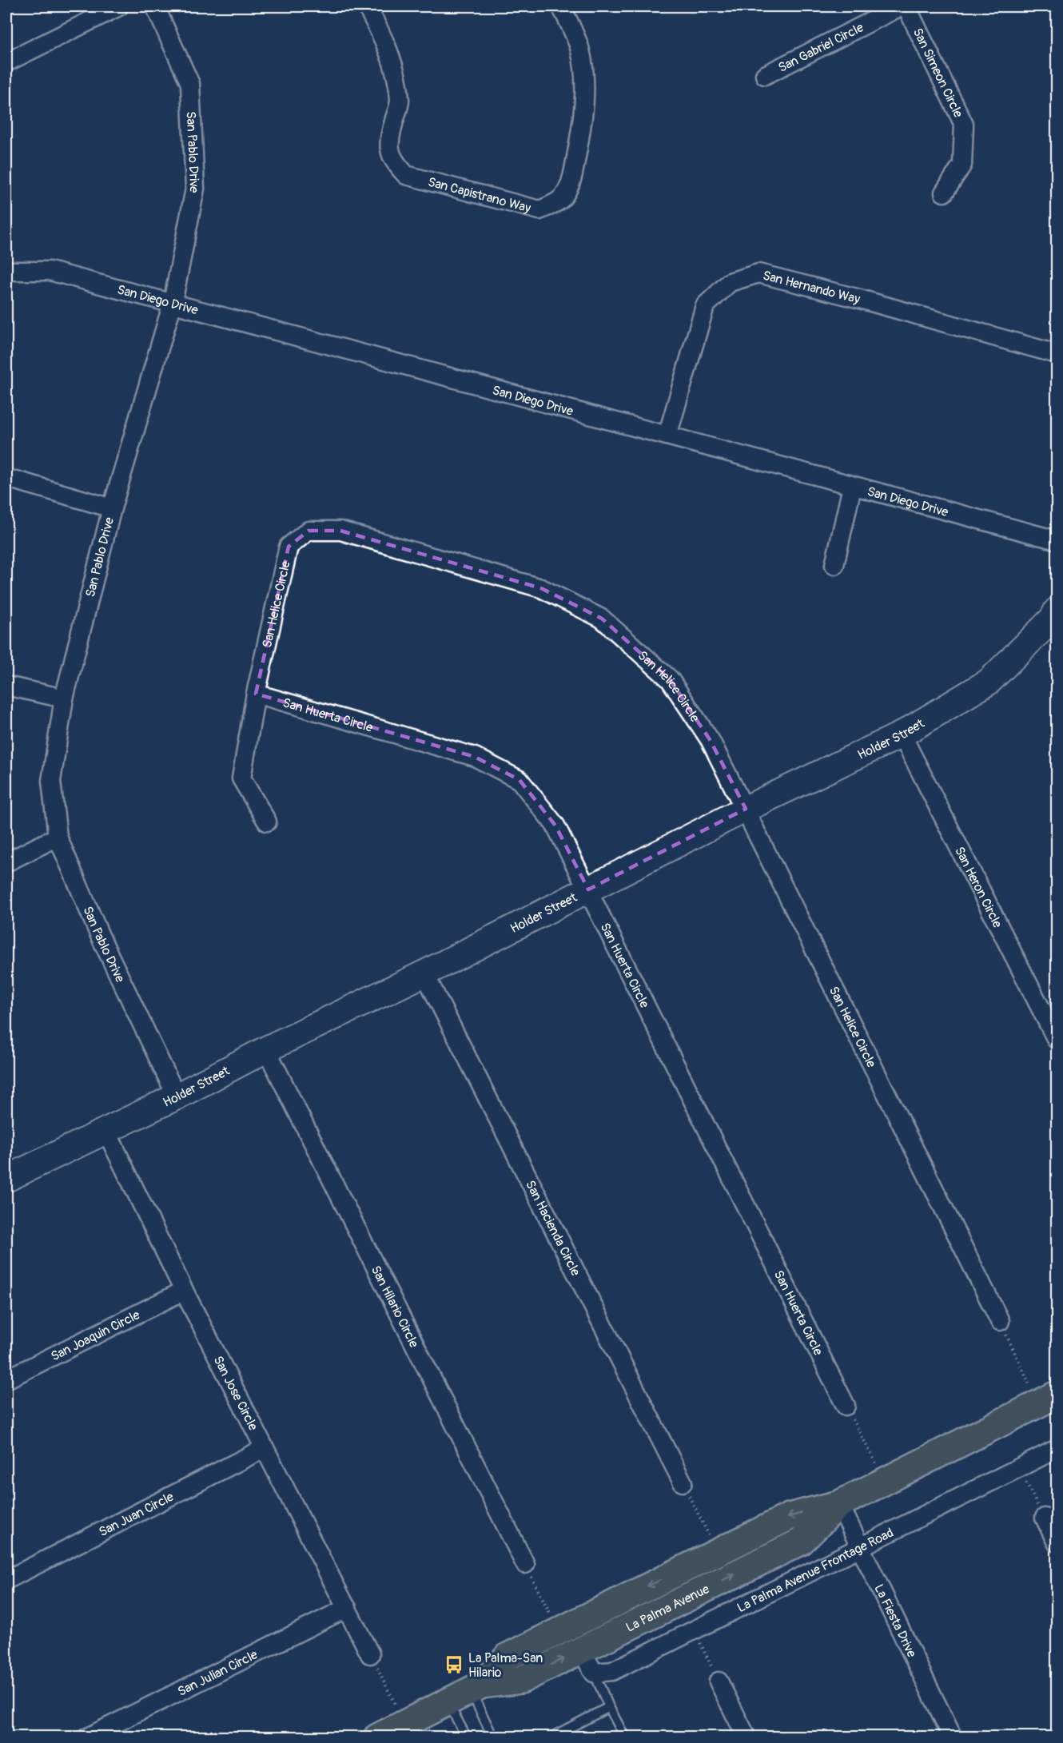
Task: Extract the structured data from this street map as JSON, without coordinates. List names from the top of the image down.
{
  "streets": {
    "main road": ["La Palma Avenue"],
    "street": [
      "San Gabriel Circle",
      "San Simeon Circle",
      "San Pablo Drive",
      "San Capistrano Way",
      "San Hernando Way",
      "San Diego Drive",
      "San Helice Circle",
      "San Huerta Circle",
      "Holder Street",
      "San Heron Circle",
      "San Hacienda Circle",
      "San Hilario Circle",
      "San Joaquin Circle",
      "San Jose Circle",
      "San Juan Circle",
      "La Palma Avenue Frontage Road",
      "La Fiesta Drive",
      "San Julian Circle"
    ]
  },
  "crossings": [
    ["San Pablo Drive", "San Diego Drive"],
    ["San Pablo Drive", "Holder Street"],
    ["San Hernando Way", "San Diego Drive"],
    ["San Helice Circle", "San Huerta Circle"],
    ["San Helice Circle", "Holder Street"],
    ["San Huerta Circle", "Holder Street"],
    ["Holder Street", "San Heron Circle"],
    ["Holder Street", "San Hacienda Circle"],
    ["Holder Street", "San Hilario Circle"],
    ["Holder Street", "San Jose Circle"],
    ["San Joaquin Circle", "San Jose Circle"],
    ["San Jose Circle", "San Juan Circle"],
    ["San Jose Circle", "San Julian Circle"],
    ["La Palma Avenue Frontage Road", "La Palma Avenue"],
    ["La Palma Avenue Frontage Road", "La Fiesta Drive"],
    ["La Palma Avenue", "La Fiesta Drive"]
  ],
  "places": {
    "bus stop": ["La Palma-San Hilario"]
  }
}
